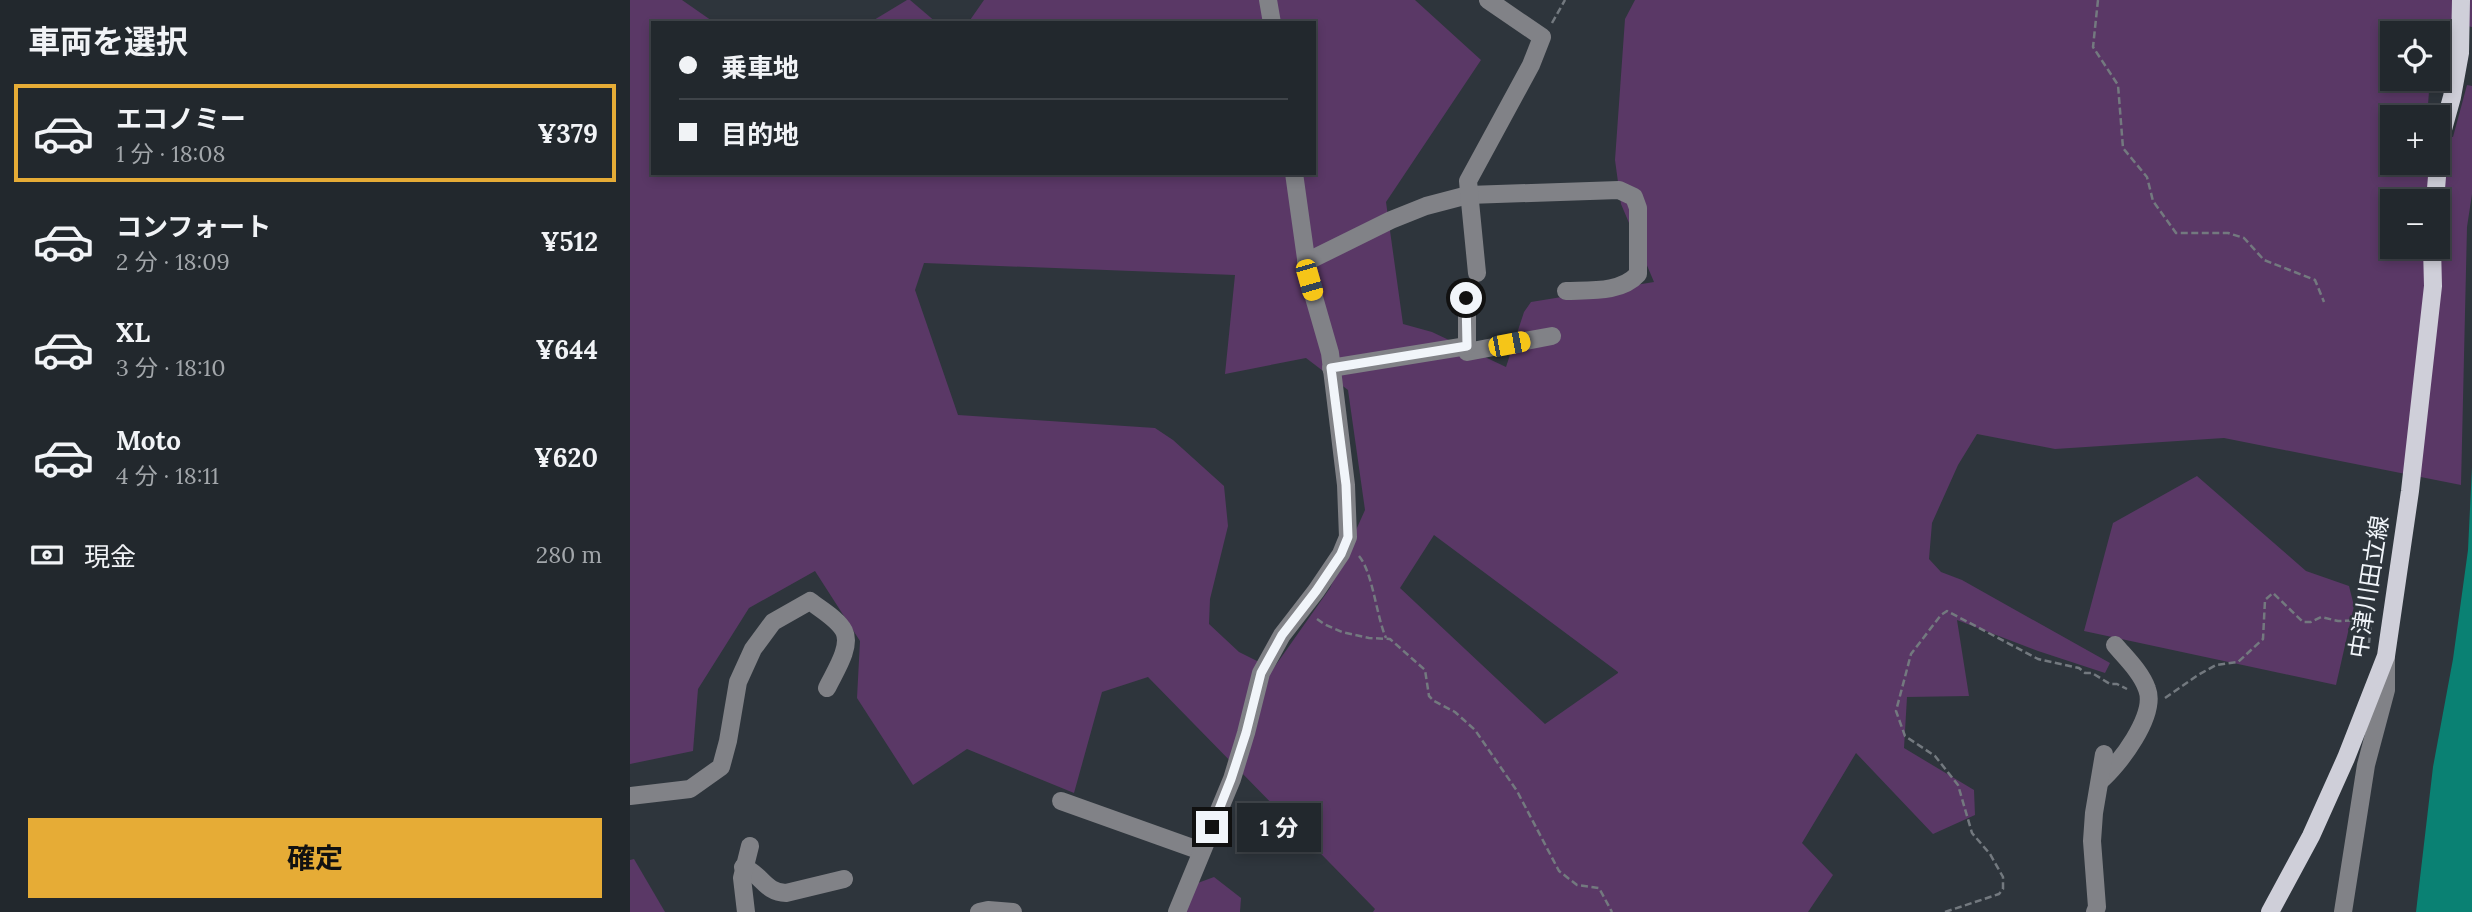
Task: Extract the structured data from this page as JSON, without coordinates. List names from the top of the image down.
{
  "streets": {
    "main road": ["中津川田立線"]
  },
  "page": {
    "heading": "車両を選択",
    "map_buttons": ["+", "−"],
    "banner": ["乗車地", "目的地"],
    "list": [
      {
        "name": "エコノミー",
        "note": "1 分 · 18:08",
        "value": "¥379"
      },
      {
        "name": "コンフォート",
        "note": "2 分 · 18:09",
        "value": "¥512"
      },
      {
        "name": "XL",
        "note": "3 分 · 18:10",
        "value": "¥644"
      },
      {
        "name": "Moto",
        "note": "4 分 · 18:11",
        "value": "¥620"
      }
    ],
    "pay": ["現金", "280 m"],
    "bubble": "1 分",
    "buttons": "確定"
  }
}
